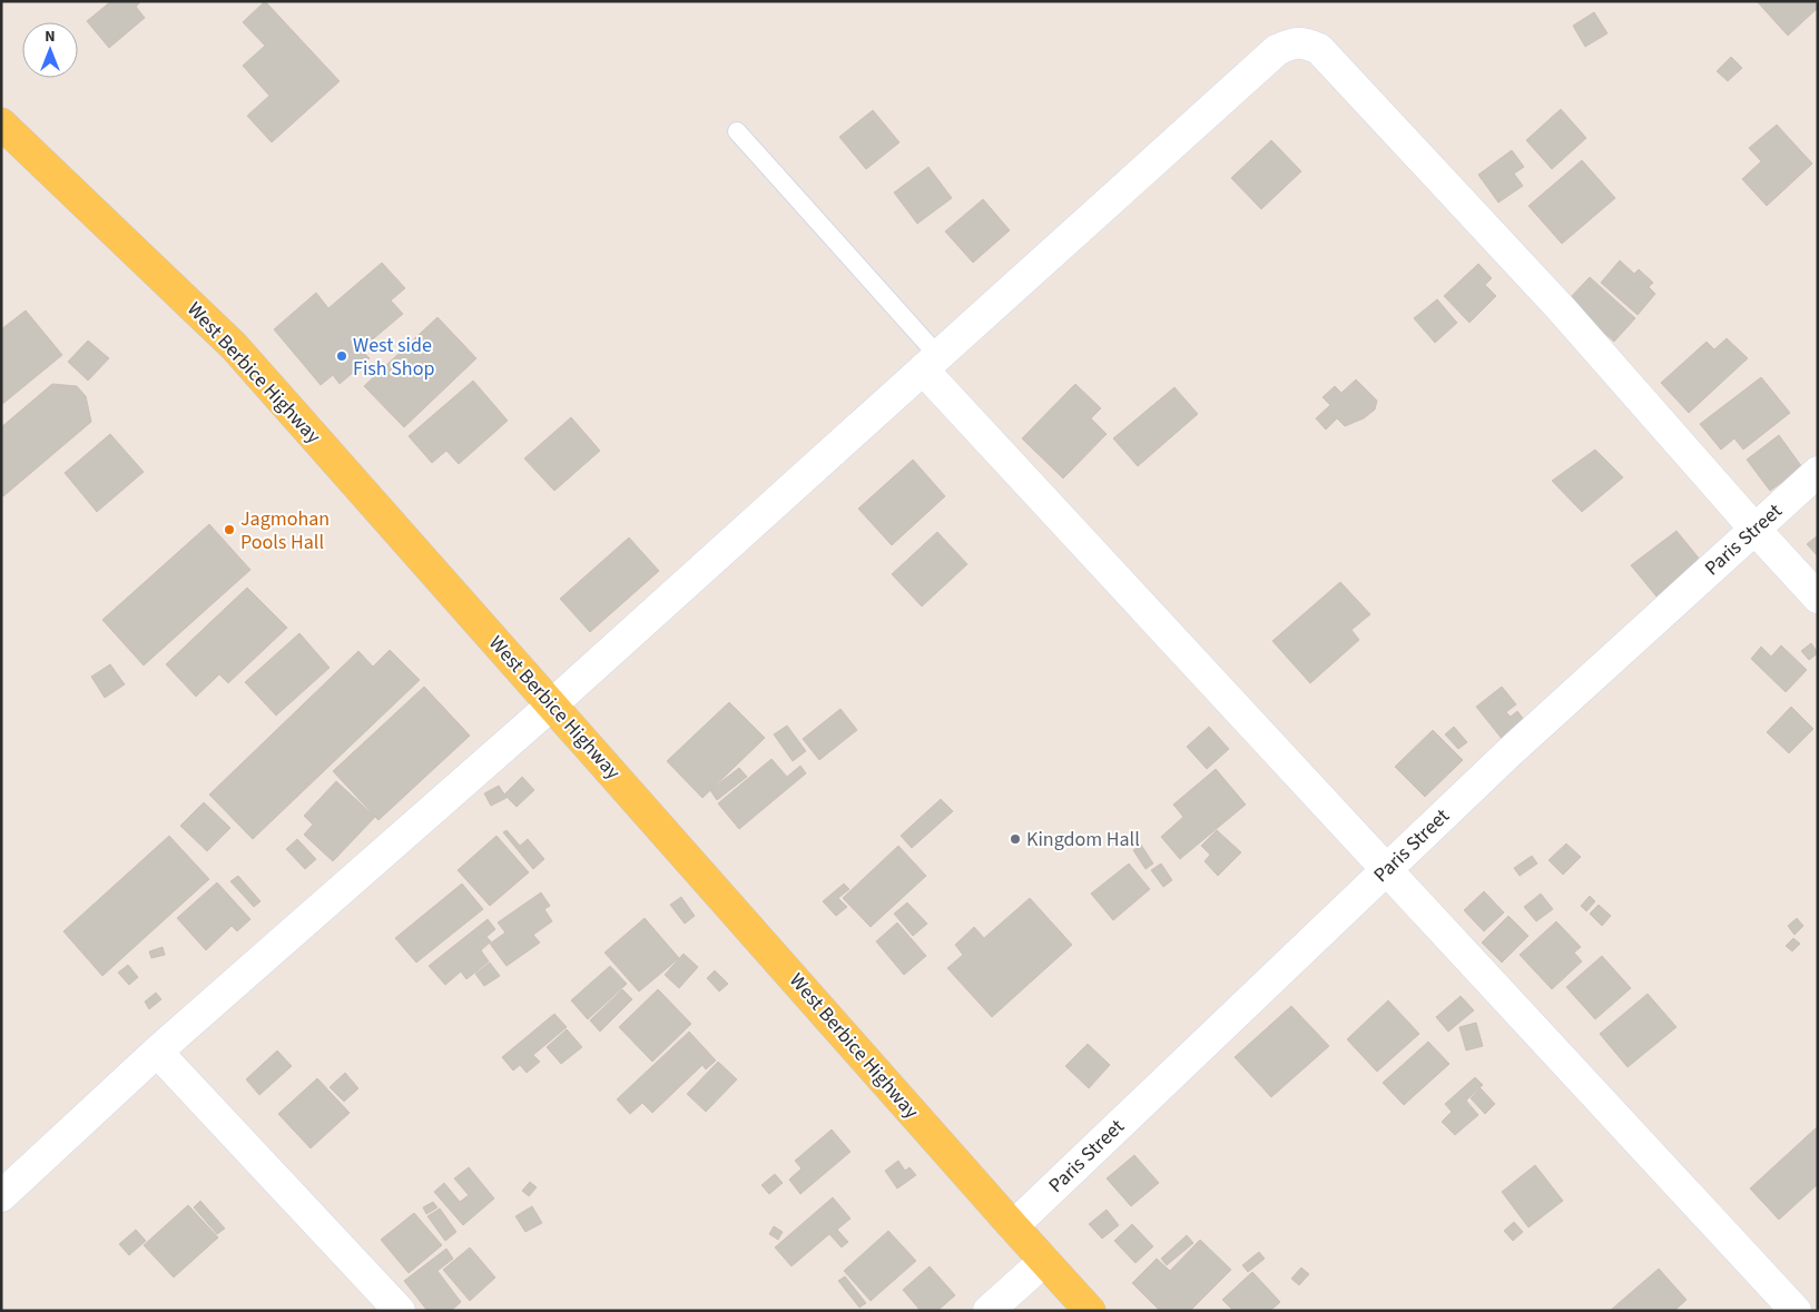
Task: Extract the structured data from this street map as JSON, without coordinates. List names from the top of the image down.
{
  "streets": {
    "main road": ["West Berbice Highway"],
    "street": ["Paris Street"]
  },
  "crossings": [
    ["West Berbice Highway", "Paris Street"]
  ],
  "places": ["West side Fish Shop", "Jagmohan Pools Hall", "Kingdom Hall"],
  "north": "top"
}
